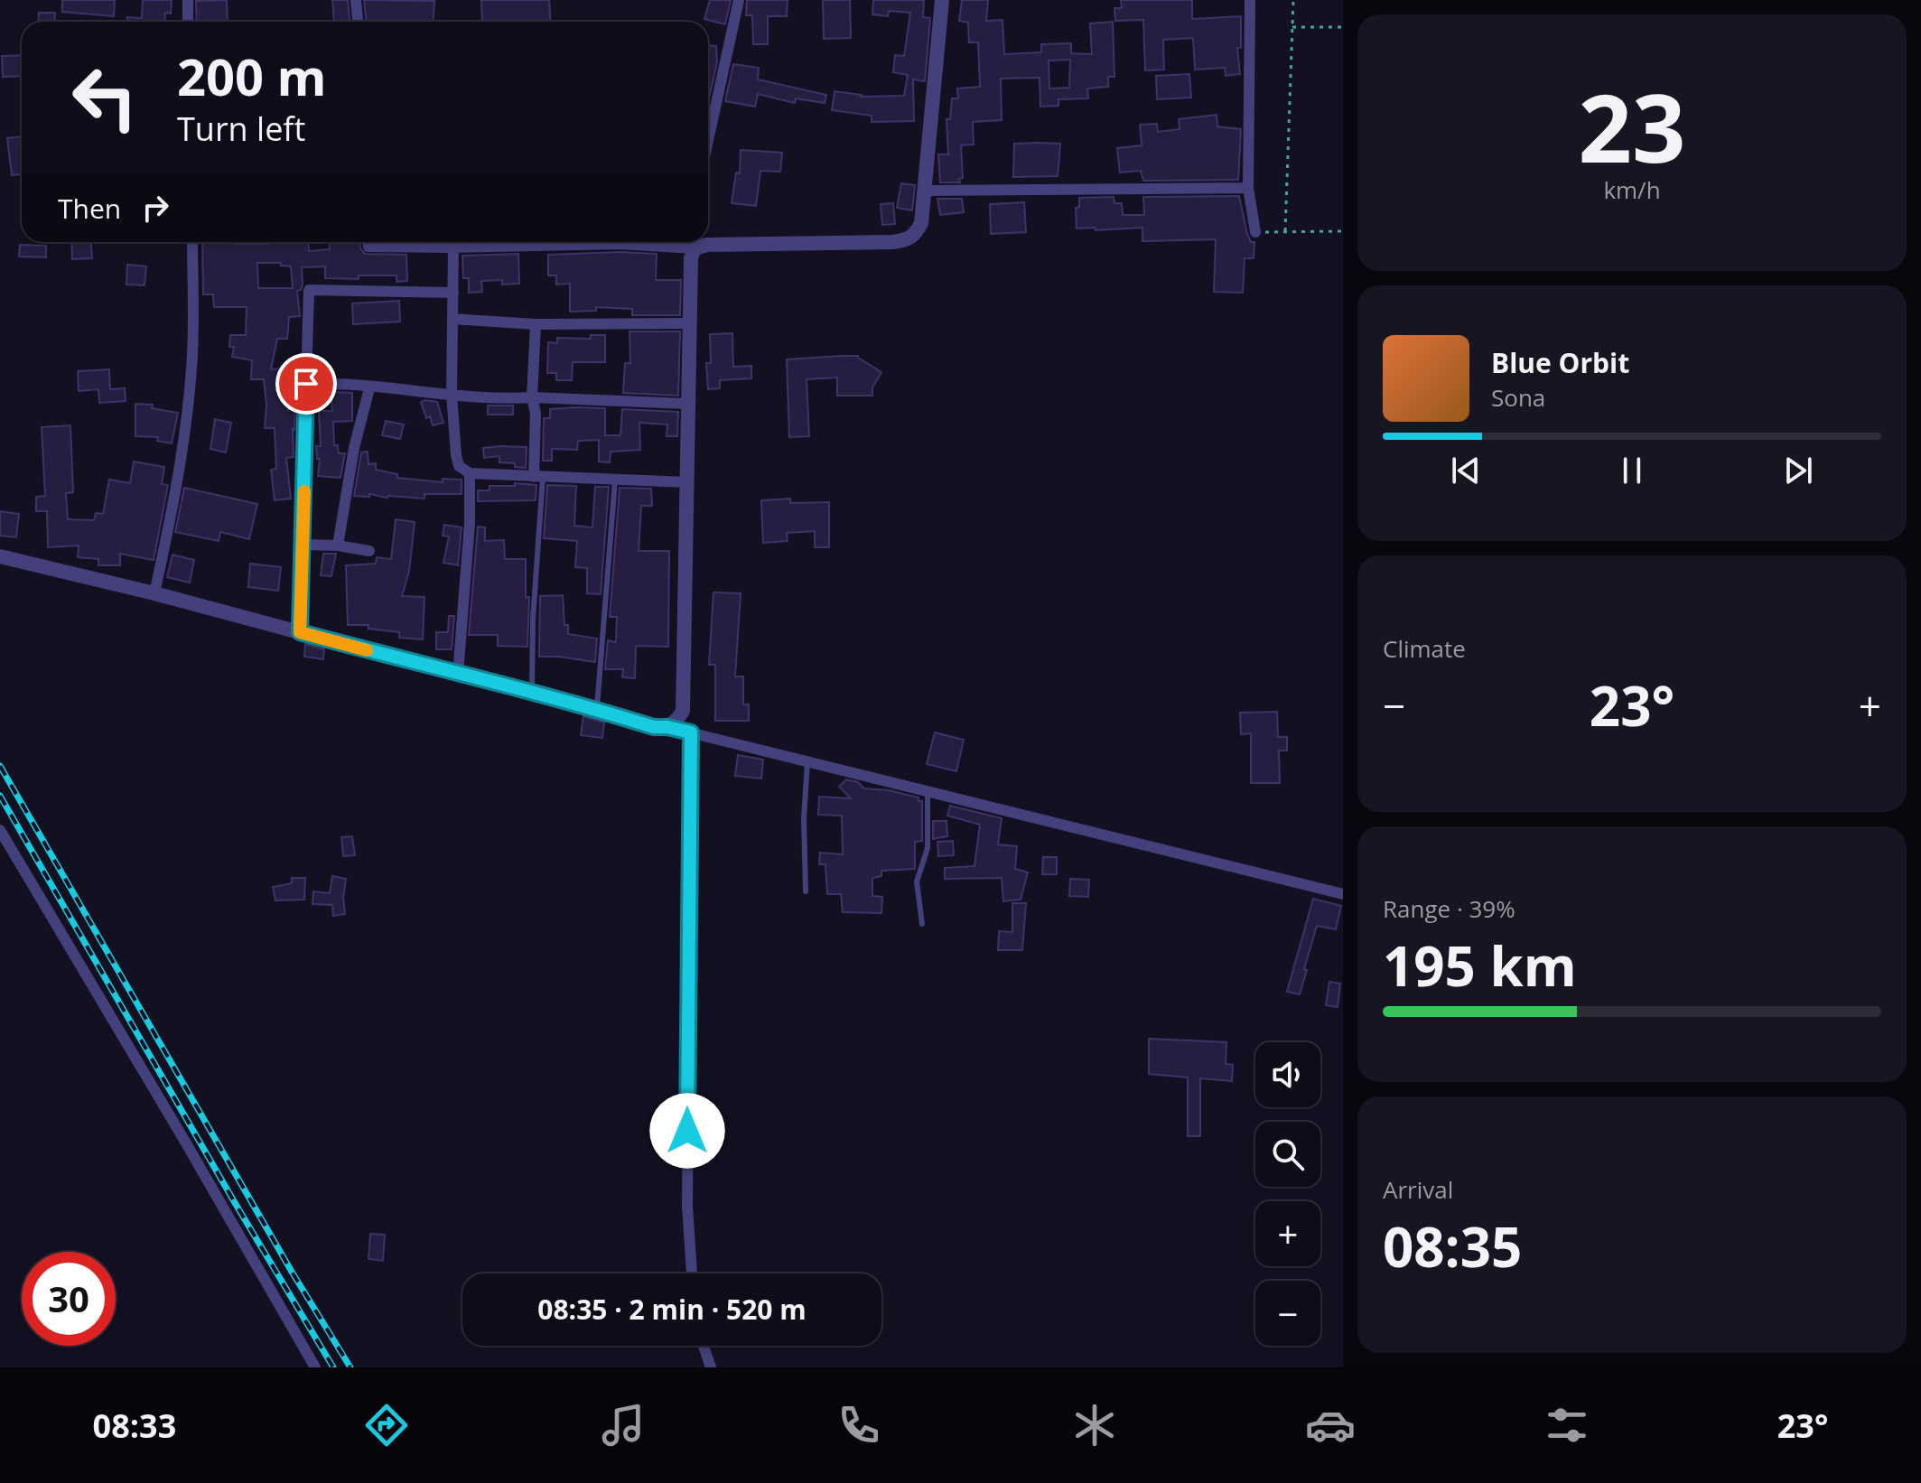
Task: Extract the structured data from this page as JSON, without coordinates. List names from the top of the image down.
{
  "page": {
    "tile": [
      ["23", "km/h"],
      "Climate",
      ["Range · 39%", "195 km"],
      ["Arrival", "08:35"]
    ],
    "turn": ["200 m", "Turn left"],
    "then": "Then",
    "song": ["Blue Orbit", "Sona"],
    "heat": ["−", "23°", "+"],
    "map_buttons": ["+", "−"],
    "limit": "30",
    "trip": "08:35 · 2 min · 520 m",
    "tabs": ["08:33", "23°"]
  }
}
